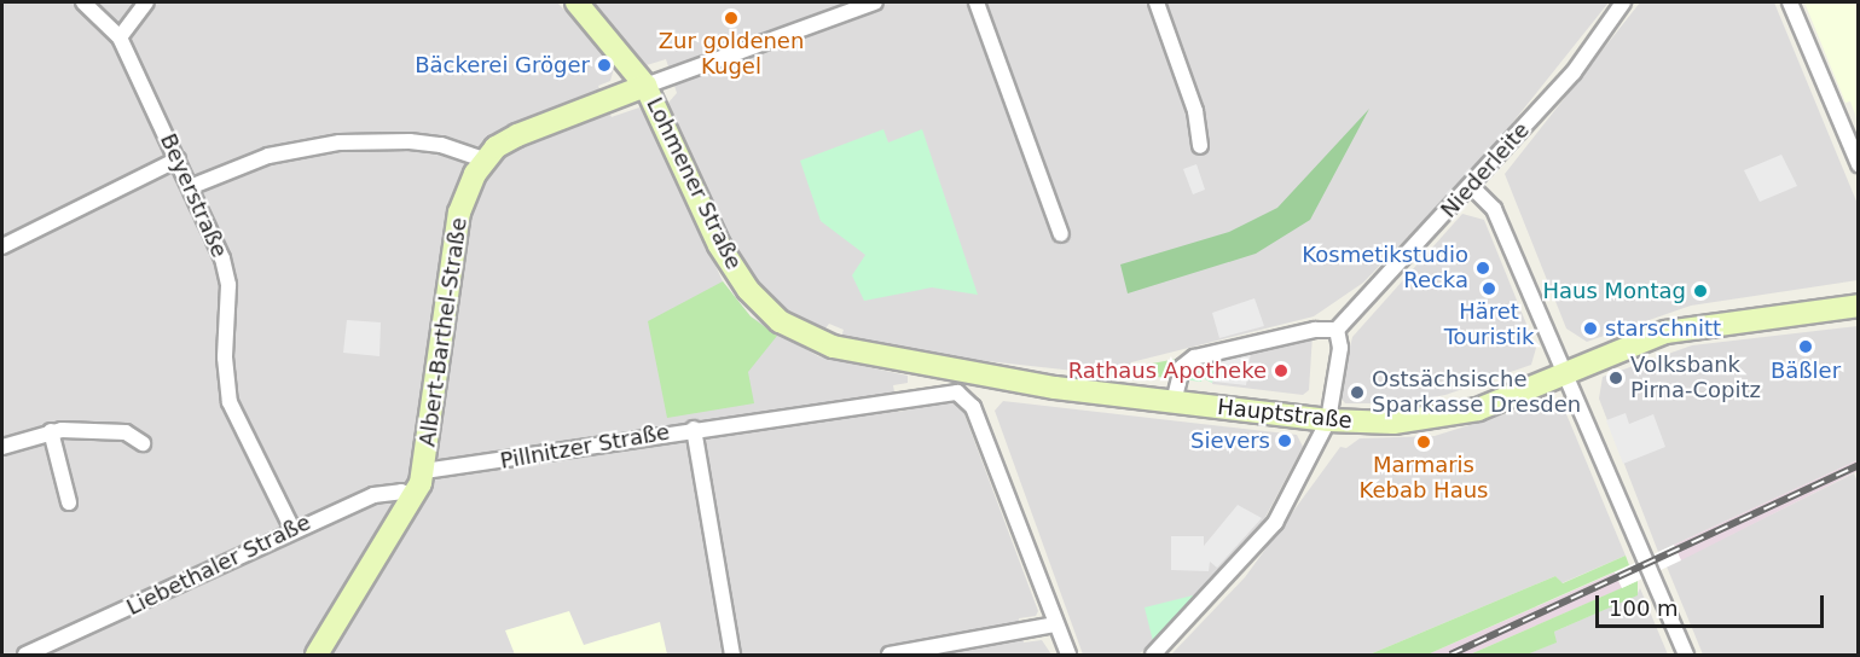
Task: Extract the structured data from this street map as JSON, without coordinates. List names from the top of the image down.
{
  "streets": {
    "main road": ["Lohmener Straße", "Albert-Barthel-Straße", "Hauptstraße"],
    "street": [
      "Niederleite",
      "Beyerstraße",
      "Pillnitzer Straße",
      "Liebethaler Straße"
    ]
  },
  "crossings": [
    ["Lohmener Straße", "Hauptstraße"],
    ["Beyerstraße", "Liebethaler Straße"],
    ["Albert-Barthel-Straße", "Pillnitzer Straße"]
  ],
  "places": [
    "Zur goldenen Kugel",
    "Bäckerei Gröger",
    "Kosmetikstudio Recka",
    "Häret Touristik",
    "Haus Montag",
    "starschnitt",
    "Bäßler",
    "Rathaus Apotheke",
    "Volksbank Pirna-Copitz",
    "Ostsächsische Sparkasse Dresden",
    "Sievers",
    "Marmaris Kebab Haus"
  ],
  "scale_bar": "100 m"
}
